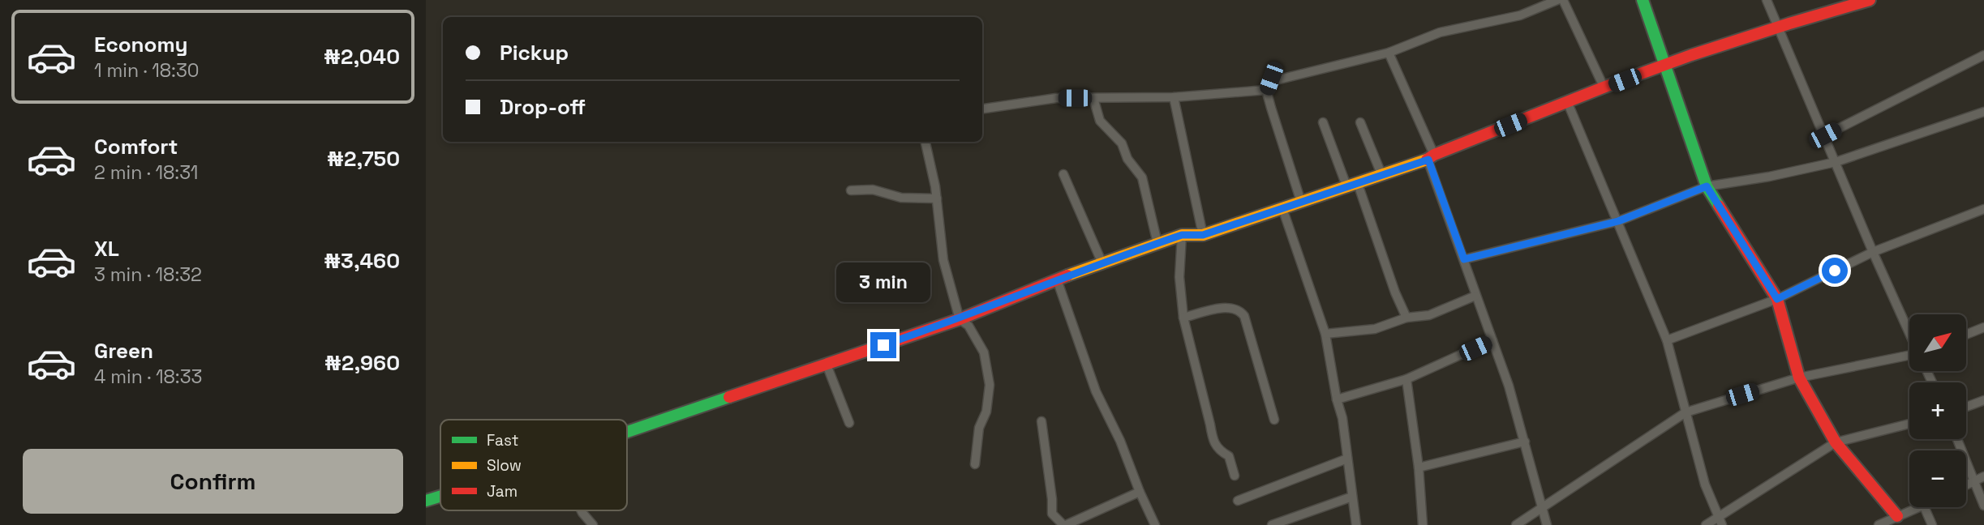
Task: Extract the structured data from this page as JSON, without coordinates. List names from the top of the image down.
{
  "legend": ["Fast", "Slow", "Jam"],
  "north": "top right",
  "page": {
    "list": [
      {
        "name": "Economy",
        "note": "1 min · 18:30",
        "value": "₦2,040"
      },
      {
        "name": "Comfort",
        "note": "2 min · 18:31",
        "value": "₦2,750"
      },
      {
        "name": "XL",
        "note": "3 min · 18:32",
        "value": "₦3,460"
      },
      {
        "name": "Green",
        "note": "4 min · 18:33",
        "value": "₦2,960"
      }
    ],
    "banner": ["Pickup", "Drop-off"],
    "bubble": "3 min",
    "map_buttons": ["+", "−"],
    "buttons": "Confirm"
  }
}
